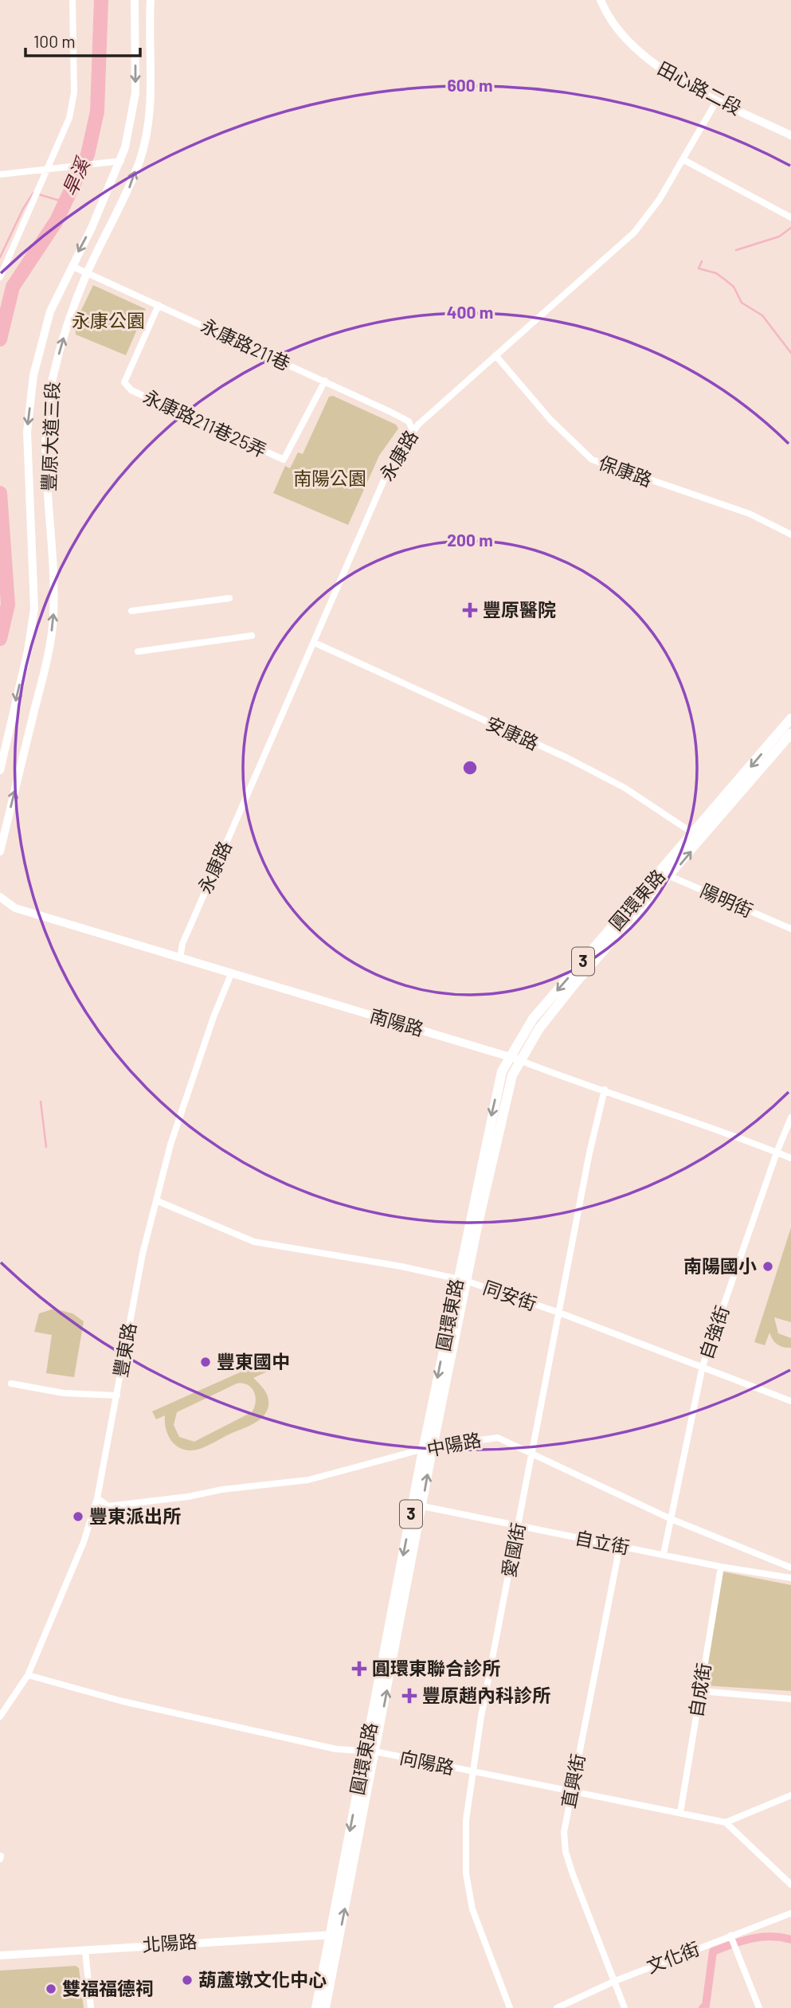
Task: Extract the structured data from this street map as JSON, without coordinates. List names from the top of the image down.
{
  "streets": {
    "main road": ["圓環東路", "3"],
    "street": [
      "田心路二段",
      "永康路211巷",
      "永康路211巷25弄",
      "豐原大道三段",
      "永康路",
      "保康路",
      "安康路",
      "陽明街",
      "南陽路",
      "同安街",
      "自強街",
      "豐東路",
      "中陽路",
      "自立街",
      "愛國街",
      "自成街",
      "向陽路",
      "直興街",
      "北陽路",
      "文化街"
    ]
  },
  "crossings": [
    ["田心路二段", "永康路"],
    ["永康路211巷", "永康路211巷25弄"],
    ["永康路211巷", "豐原大道三段"],
    ["永康路211巷", "永康路"],
    ["永康路", "保康路"],
    ["永康路", "安康路"],
    ["永康路", "南陽路"],
    ["安康路", "圓環東路"],
    ["圓環東路", "陽明街"],
    ["圓環東路", "南陽路"],
    ["圓環東路", "同安街"],
    ["圓環東路", "中陽路"],
    ["圓環東路", "自立街"],
    ["圓環東路", "向陽路"],
    ["圓環東路", "北陽路"],
    ["南陽路", "自強街"],
    ["南陽路", "豐東路"],
    ["南陽路", "愛國街"],
    ["同安街", "自強街"],
    ["同安街", "豐東路"],
    ["同安街", "愛國街"],
    ["自強街", "中陽路"],
    ["自強街", "自立街"],
    ["豐東路", "中陽路"],
    ["豐東路", "向陽路"],
    ["中陽路", "愛國街"],
    ["自立街", "愛國街"],
    ["自立街", "自成街"],
    ["自立街", "直興街"],
    ["愛國街", "向陽路"],
    ["自成街", "向陽路"],
    ["向陽路", "直興街"],
    ["直興街", "文化街"]
  ],
  "water": ["旱溪"],
  "parks": ["永康公園", "南陽公園"],
  "places": {
    "health": ["豐原醫院", "圓環東聯合診所", "豐原趙內科診所"],
    "other": [
      "南陽國小",
      "豐東國中",
      "豐東派出所",
      "葫蘆墩文化中心",
      "雙福福德祠"
    ]
  },
  "scale_bar": "100 m",
  "rings": ["600 m", "400 m", "200 m"]
}
